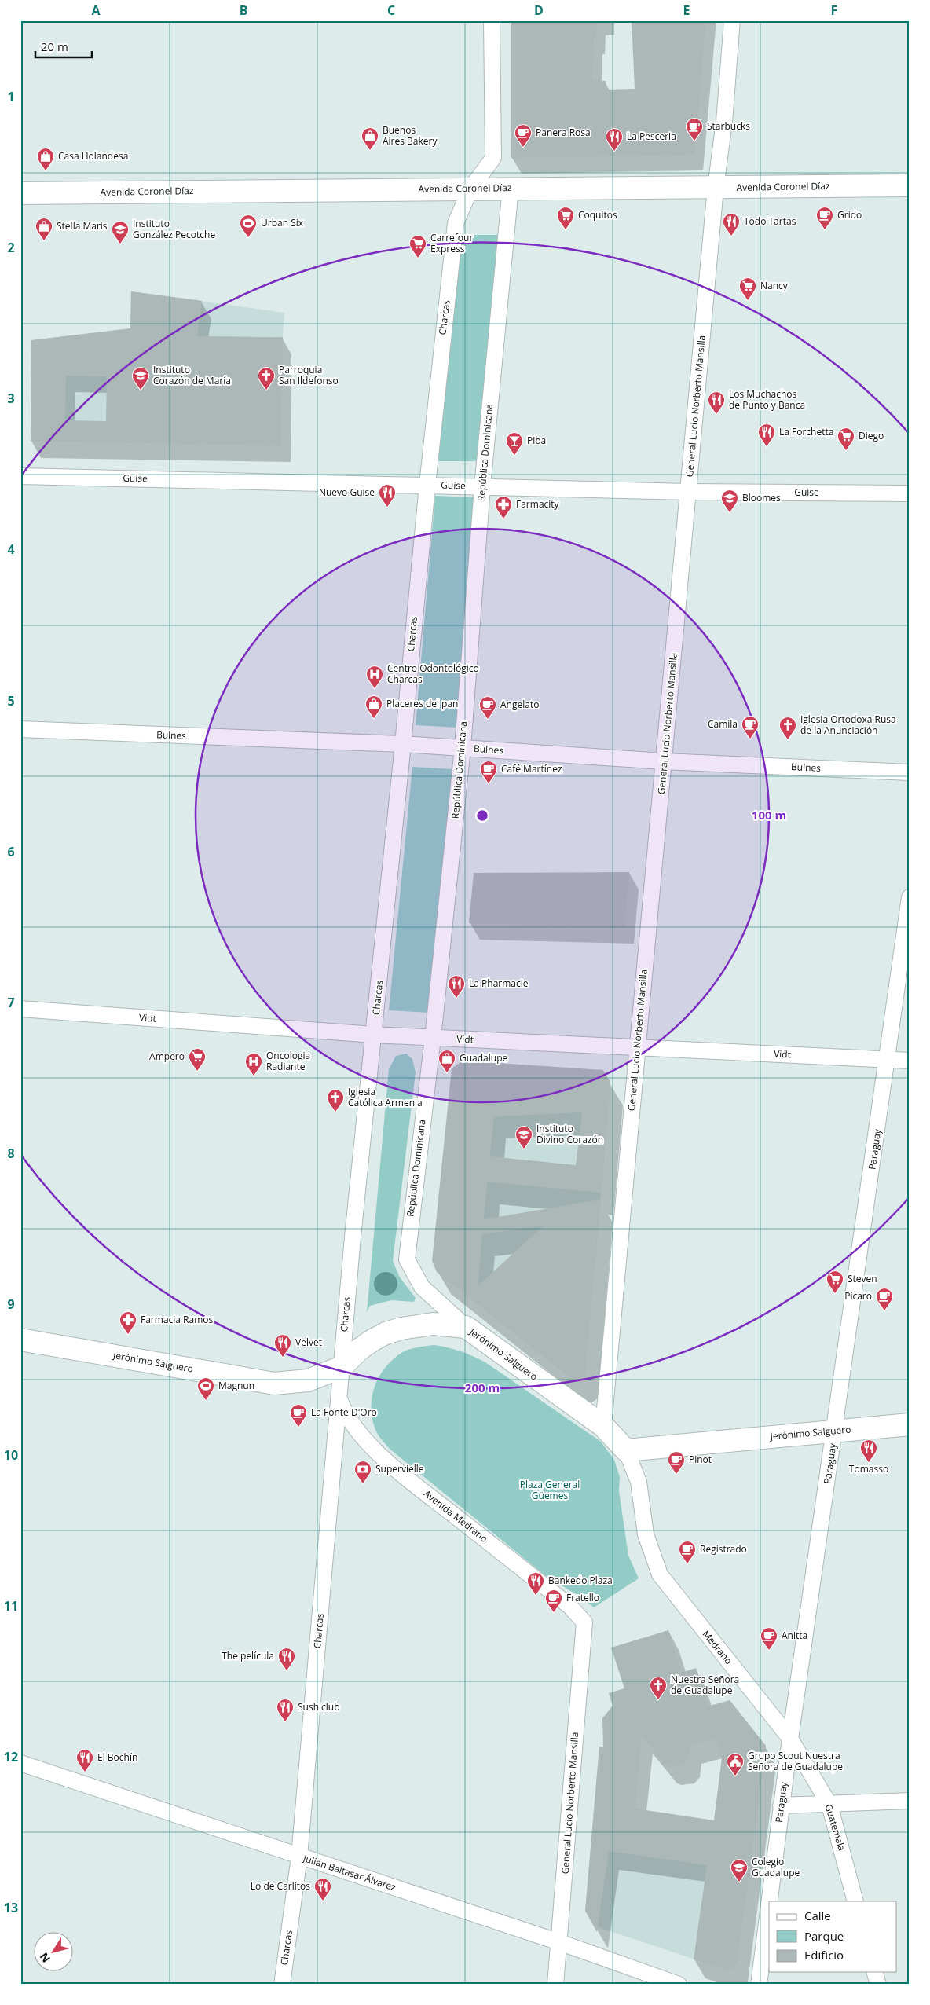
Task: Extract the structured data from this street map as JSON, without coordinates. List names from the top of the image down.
{
  "streets": {
    "street": [
      "Avenida Coronel Díaz",
      "Charcas",
      "General Lucio Norberto Mansilla",
      "República Dominicana",
      "Guise",
      "Bulnes",
      "Vidt",
      "Paraguay",
      "Jerónimo Salguero",
      "Avenida Medrano",
      "Medrano",
      "Guatemala",
      "Julián Baltasar Álvarez"
    ]
  },
  "crossings": [
    ["Avenida Coronel Díaz", "Charcas"],
    ["Avenida Coronel Díaz", "General Lucio Norberto Mansilla"],
    ["Avenida Coronel Díaz", "República Dominicana"],
    ["Charcas", "Guise"],
    ["Charcas", "Bulnes"],
    ["Charcas", "Vidt"],
    ["Charcas", "Jerónimo Salguero"],
    ["Charcas", "Avenida Medrano"],
    ["Charcas", "Julián Baltasar Álvarez"],
    ["General Lucio Norberto Mansilla", "Guise"],
    ["General Lucio Norberto Mansilla", "Bulnes"],
    ["General Lucio Norberto Mansilla", "Vidt"],
    ["General Lucio Norberto Mansilla", "Jerónimo Salguero"],
    ["General Lucio Norberto Mansilla", "Avenida Medrano"],
    ["General Lucio Norberto Mansilla", "Julián Baltasar Álvarez"],
    ["República Dominicana", "Guise"],
    ["República Dominicana", "Bulnes"],
    ["República Dominicana", "Vidt"],
    ["República Dominicana", "Jerónimo Salguero"],
    ["Vidt", "Paraguay"],
    ["Paraguay", "Jerónimo Salguero"],
    ["Paraguay", "Medrano"],
    ["Paraguay", "Guatemala"],
    ["Jerónimo Salguero", "Medrano"],
    ["Medrano", "Guatemala"]
  ],
  "parks": ["Plaza General Güemes"],
  "places": {
    "cafe": [
      "Starbucks",
      "Panera Rosa",
      "Grido",
      "Angelato",
      "Camila",
      "Café Martínez",
      "Picaro",
      "La Fonte D'Oro",
      "Pinot",
      "Registrado",
      "Fratello",
      "Anitta"
    ],
    "shop": [
      "Buenos Aires Bakery",
      "Casa Holandesa",
      "Stella Maris",
      "Placeres del pan",
      "Guadalupe"
    ],
    "restaurant": [
      "La Pesceria",
      "Todo Tartas",
      "Los Muchachos de Punto y Banca",
      "La Forchetta",
      "Nuevo Guise",
      "La Pharmacie",
      "Velvet",
      "Tomasso",
      "Bankedo Plaza",
      "The película",
      "Sushiclub",
      "El Bochín",
      "Lo de Carlitos"
    ],
    "supermarket": [
      "Coquitos",
      "Carrefour Express",
      "Nancy",
      "Diego",
      "Ampero",
      "Steven"
    ],
    "sports": ["Urban Six", "Magnun"],
    "school or university": [
      "Instituto González Pecotche",
      "Instituto Corazón de María",
      "Bloomes",
      "Instituto Divino Corazón",
      "Colegio Guadalupe"
    ],
    "church": [
      "Parroquia San Ildefonso",
      "Iglesia Ortodoxa Rusa de la Anunciación",
      "Iglesia Católica Armenia",
      "Nuestra Señora de Guadalupe"
    ],
    "bar": ["Piba"],
    "pharmacy": ["Farmacity", "Farmacia Ramos"],
    "hospital": ["Centro Odontológico Charcas", "Oncologia Radiante"],
    "bank": ["Supervielle"],
    "public building": ["Grupo Scout Nuestra Señora de Guadalupe"]
  },
  "legend": ["Calle", "Parque", "Edificio"],
  "scale_bar": "20 m",
  "north": "bottom left",
  "grid": {
    "columns": [
      "A",
      "B",
      "C",
      "D",
      "E",
      "F"
    ],
    "rows": [
      "1",
      "2",
      "3",
      "4",
      "5",
      "6",
      "7",
      "8",
      "9",
      "10",
      "11",
      "12",
      "13"
    ]
  },
  "rings": ["100 m", "200 m"]
}
